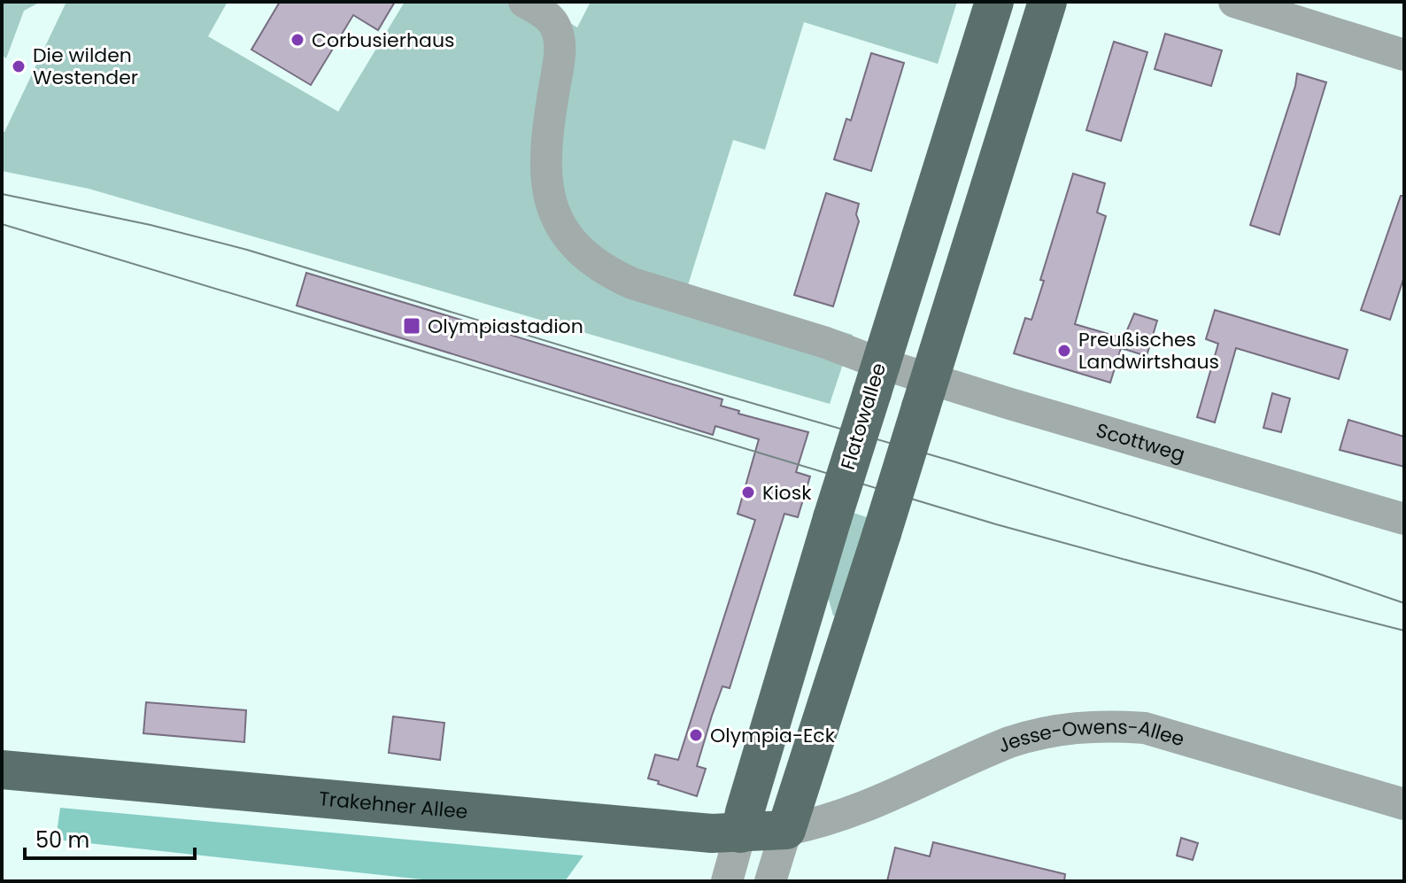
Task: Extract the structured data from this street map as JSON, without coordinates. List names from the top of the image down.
{
  "streets": {
    "main road": ["Flatowallee", "Trakehner Allee"],
    "street": ["Scottweg", "Jesse-Owens-Allee"]
  },
  "crossings": [
    ["Flatowallee", "Scottweg"],
    ["Flatowallee", "Trakehner Allee"],
    ["Jesse-Owens-Allee", "Trakehner Allee"]
  ],
  "places": {
    "other": [
      "Corbusierhaus",
      "Die wilden Westender",
      "Preußisches Landwirtshaus",
      "Kiosk",
      "Olympia-Eck"
    ],
    "transit": ["Olympiastadion"]
  },
  "scale_bar": "50 m"
}
